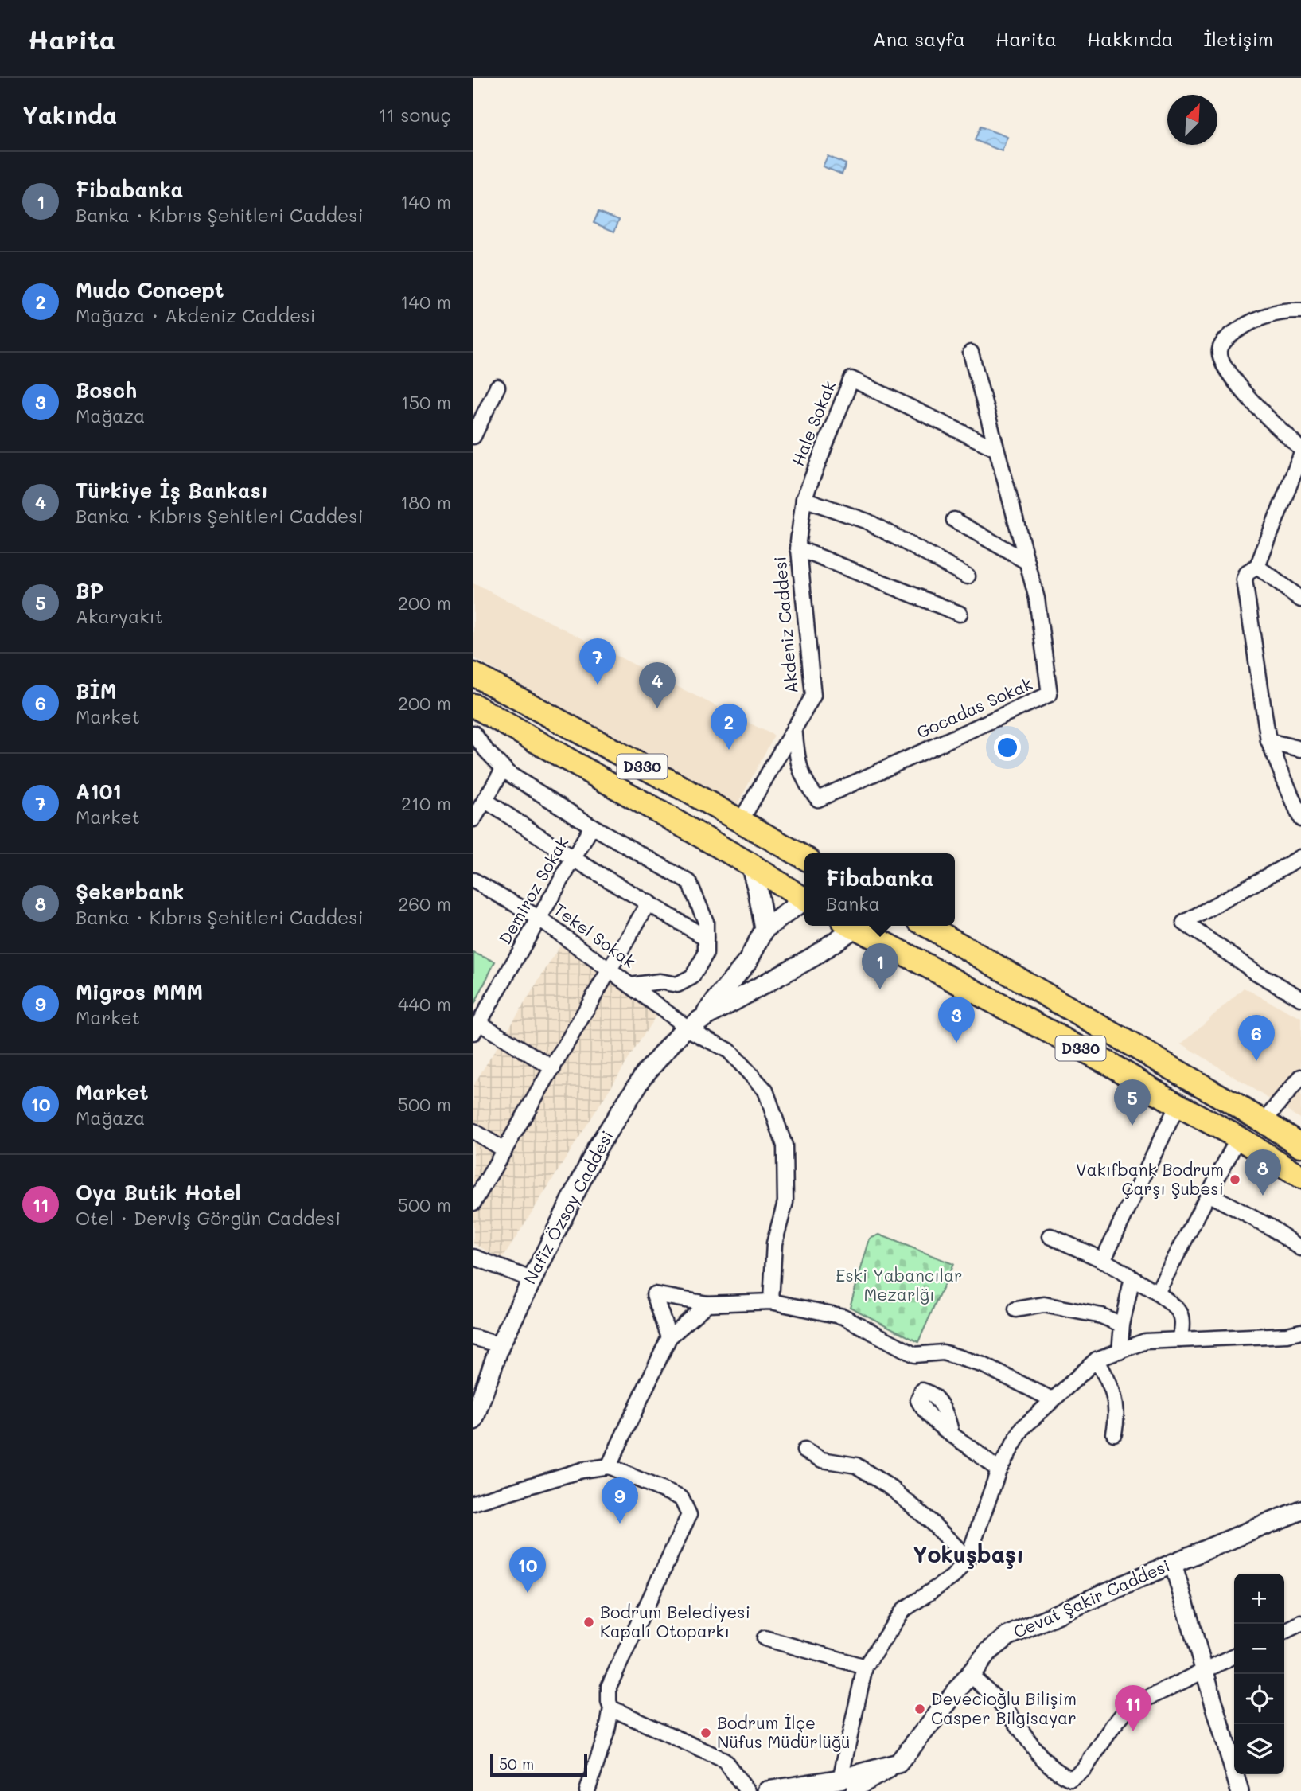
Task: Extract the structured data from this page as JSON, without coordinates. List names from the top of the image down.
{
  "streets": {
    "highway": ["D330"],
    "main road": ["Nafiz Özsoy Caddesi", "Cevat Şakir Caddesi"],
    "street": [
      "Hale Sokak",
      "Akdeniz Caddesi",
      "Gocadas Sokak",
      "Demiroz Sokak",
      "Tekel Sokak"
    ]
  },
  "crossings": [
    ["Hale Sokak", "Akdeniz Caddesi"],
    ["Hale Sokak", "Gocadas Sokak"],
    ["Akdeniz Caddesi", "Gocadas Sokak"],
    ["Akdeniz Caddesi", "D330"],
    ["Demiroz Sokak", "Tekel Sokak"],
    ["Tekel Sokak", "Nafiz Özsoy Caddesi"]
  ],
  "districts": ["Yokuşbaşı"],
  "parks": ["Eski Yabancılar Mezarlğı"],
  "places": [
    "Vakıfbank Bodrum Çarşı Şubesi",
    "Bodrum Belediyesi Kapalı Otoparkı",
    "Devecioğlu Bilişim Casper Bilgisayar",
    "Bodrum İlçe Nüfus Müdürlüğü"
  ],
  "scale_bar": "50 m",
  "north": "top right",
  "page": {
    "header": "Harita",
    "nav": [
      "Ana sayfa",
      "Harita",
      "Hakkında",
      "İletişim"
    ],
    "heading": ["Yakında", "11 sonuç"],
    "list": [
      {
        "mark": "1",
        "name": "Fibabanka",
        "note": "Banka · Kıbrıs Şehitleri Caddesi",
        "value": "140 m"
      },
      {
        "mark": "2",
        "name": "Mudo Concept",
        "note": "Mağaza · Akdeniz Caddesi",
        "value": "140 m"
      },
      {
        "mark": "3",
        "name": "Bosch",
        "note": "Mağaza",
        "value": "150 m"
      },
      {
        "mark": "4",
        "name": "Türkiye İş Bankası",
        "note": "Banka · Kıbrıs Şehitleri Caddesi",
        "value": "180 m"
      },
      {
        "mark": "5",
        "name": "BP",
        "note": "Akaryakıt",
        "value": "200 m"
      },
      {
        "mark": "6",
        "name": "BİM",
        "note": "Market",
        "value": "200 m"
      },
      {
        "mark": "7",
        "name": "A101",
        "note": "Market",
        "value": "210 m"
      },
      {
        "mark": "8",
        "name": "Şekerbank",
        "note": "Banka · Kıbrıs Şehitleri Caddesi",
        "value": "260 m"
      },
      {
        "mark": "9",
        "name": "Migros MMM",
        "note": "Market",
        "value": "440 m"
      },
      {
        "mark": "10",
        "name": "Market",
        "note": "Mağaza",
        "value": "500 m"
      },
      {
        "mark": "11",
        "name": "Oya Butik Hotel",
        "note": "Otel · Derviş Görgün Caddesi",
        "value": "500 m"
      }
    ],
    "pins": [
      "7",
      "4",
      "2",
      "1",
      "3",
      "6",
      "5",
      "8",
      "9",
      "10",
      "11"
    ],
    "popup": ["Fibabanka", "Banka"],
    "map_buttons": ["+", "−"],
    "scale": "50 m"
  }
}
